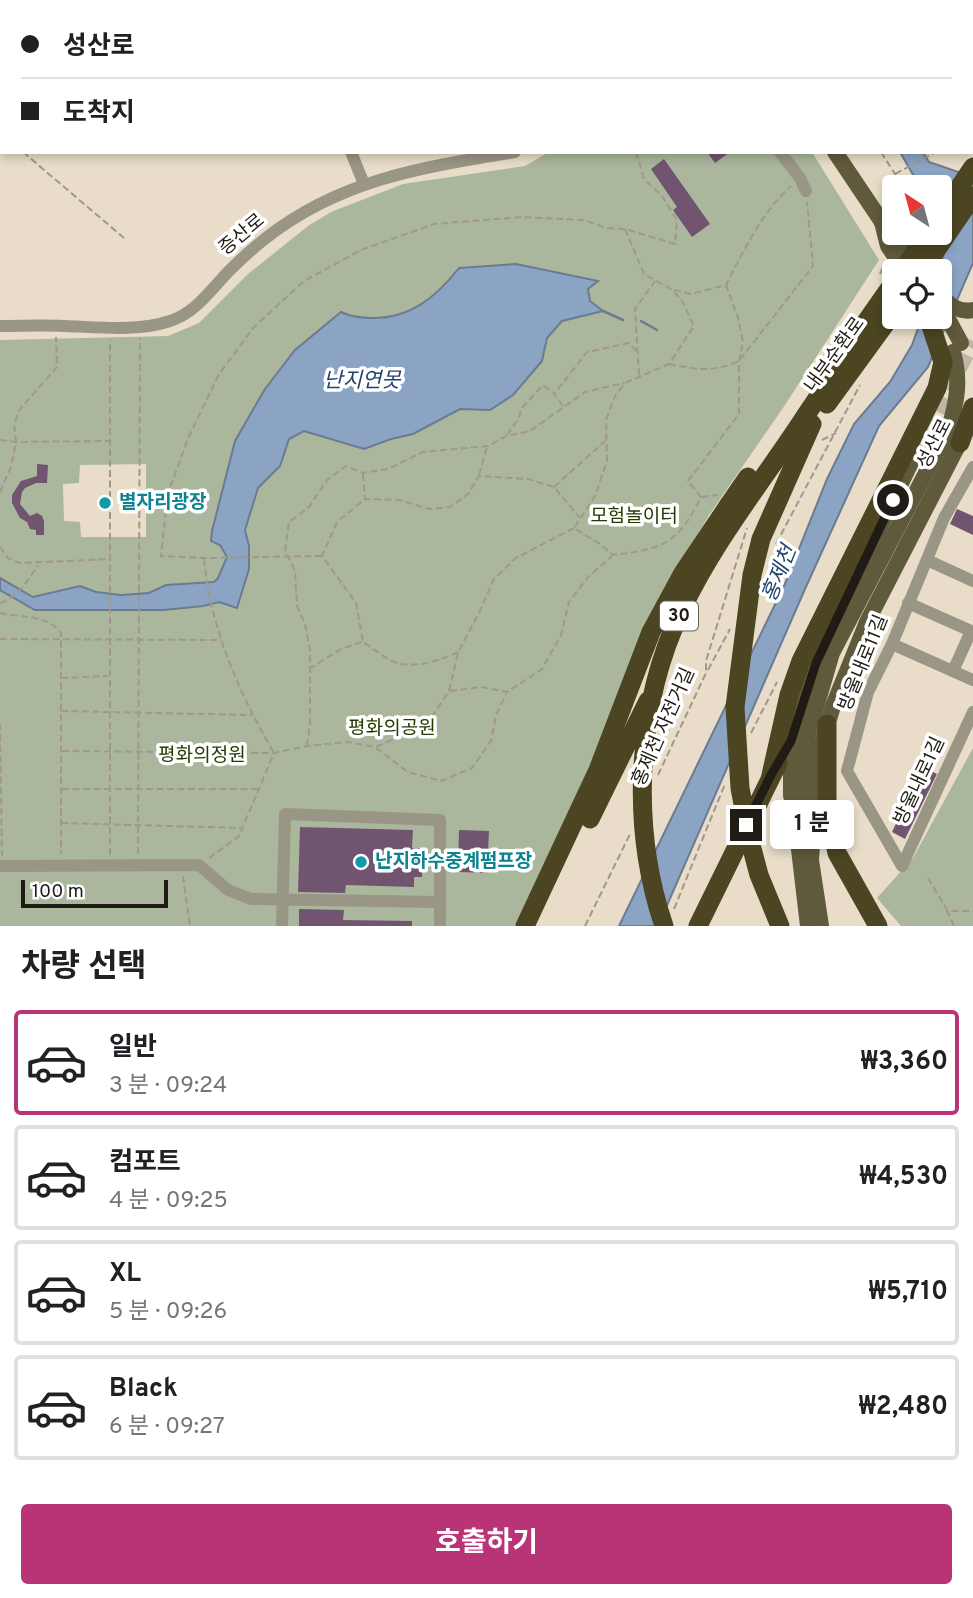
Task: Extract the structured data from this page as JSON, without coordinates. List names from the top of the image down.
{
  "streets": {
    "highway": ["내부순환로", "30"],
    "main road": ["성산로"],
    "street": ["증산로", "방울내로11길", "방울내로1길"],
    "path": ["홍제천 자전거길"]
  },
  "crossings": [
    ["내부순환로", "30"],
    ["방울내로11길", "방울내로1길"]
  ],
  "water": ["난지연못", "홍제천"],
  "parks": ["모험놀이터", "평화의공원", "평화의정원"],
  "places": ["별자리광장", "난지하수중계펌프장"],
  "scale_bar": "100 m",
  "north": "top left",
  "page": {
    "banner": ["성산로", "도착지"],
    "bubble": "1 분",
    "scale": "100 m",
    "heading": "차량 선택",
    "list": [
      {
        "name": "일반",
        "note": "3 분 · 09:24",
        "value": "₩3,360"
      },
      {
        "name": "컴포트",
        "note": "4 분 · 09:25",
        "value": "₩4,530"
      },
      {
        "name": "XL",
        "note": "5 분 · 09:26",
        "value": "₩5,710"
      },
      {
        "name": "Black",
        "note": "6 분 · 09:27",
        "value": "₩2,480"
      }
    ],
    "buttons": "호출하기"
  }
}
